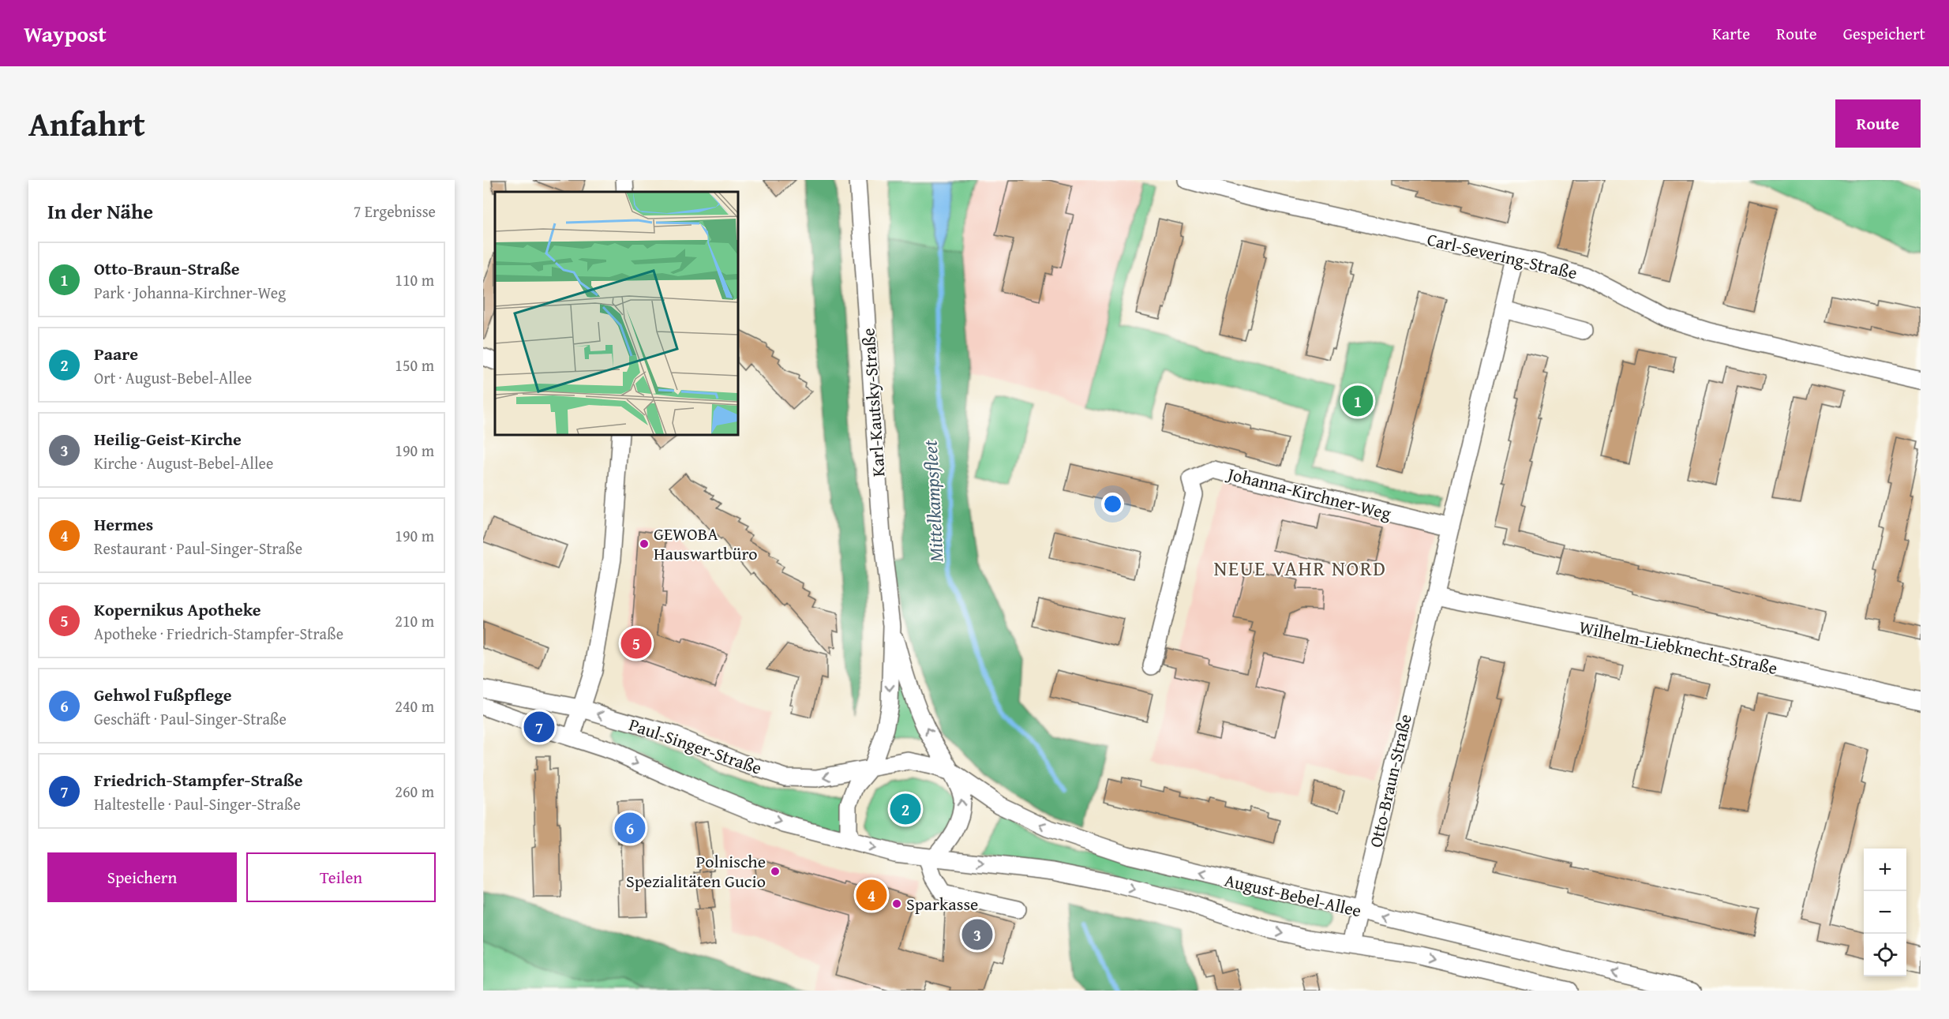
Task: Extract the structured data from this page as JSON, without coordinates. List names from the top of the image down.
{
  "streets": {
    "street": [
      "Carl-Severing-Straße",
      "Karl-Kautsky-Straße",
      "Johanna-Kirchner-Weg",
      "Wilhelm-Liebknecht-Straße",
      "Paul-Singer-Straße",
      "Otto-Braun-Straße",
      "August-Bebel-Allee"
    ]
  },
  "crossings": [
    ["Carl-Severing-Straße", "Otto-Braun-Straße"],
    ["Karl-Kautsky-Straße", "Paul-Singer-Straße"],
    ["Karl-Kautsky-Straße", "August-Bebel-Allee"],
    ["Johanna-Kirchner-Weg", "Otto-Braun-Straße"],
    ["Wilhelm-Liebknecht-Straße", "Otto-Braun-Straße"],
    ["Paul-Singer-Straße", "August-Bebel-Allee"],
    ["Otto-Braun-Straße", "August-Bebel-Allee"]
  ],
  "districts": ["NEUE VAHR NORD"],
  "water": ["Mittelkampsfleet"],
  "places": ["GEWOBA Hauswartbüro", "Polnische Spezialitäten Gucio", "Sparkasse"],
  "page": {
    "header": "Waypost",
    "nav": ["Karte", "Route", "Gespeichert"],
    "title": "Anfahrt",
    "buttons": [
      "Route",
      ["Speichern", "Teilen"]
    ],
    "heading": ["In der Nähe", "7 Ergebnisse"],
    "list": [
      {
        "mark": "1",
        "name": "Otto-Braun-Straße",
        "note": "Park · Johanna-Kirchner-Weg",
        "value": "110 m"
      },
      {
        "mark": "2",
        "name": "Paare",
        "note": "Ort · August-Bebel-Allee",
        "value": "150 m"
      },
      {
        "mark": "3",
        "name": "Heilig-Geist-Kirche",
        "note": "Kirche · August-Bebel-Allee",
        "value": "190 m"
      },
      {
        "mark": "4",
        "name": "Hermes",
        "note": "Restaurant · Paul-Singer-Straße",
        "value": "190 m"
      },
      {
        "mark": "5",
        "name": "Kopernikus Apotheke",
        "note": "Apotheke · Friedrich-Stampfer-Straße",
        "value": "210 m"
      },
      {
        "mark": "6",
        "name": "Gehwol Fußpflege",
        "note": "Geschäft · Paul-Singer-Straße",
        "value": "240 m"
      },
      {
        "mark": "7",
        "name": "Friedrich-Stampfer-Straße",
        "note": "Haltestelle · Paul-Singer-Straße",
        "value": "260 m"
      }
    ],
    "pins": [
      "1",
      "5",
      "7",
      "2",
      "6",
      "4",
      "3"
    ],
    "map_buttons": ["+", "−"]
  }
}
